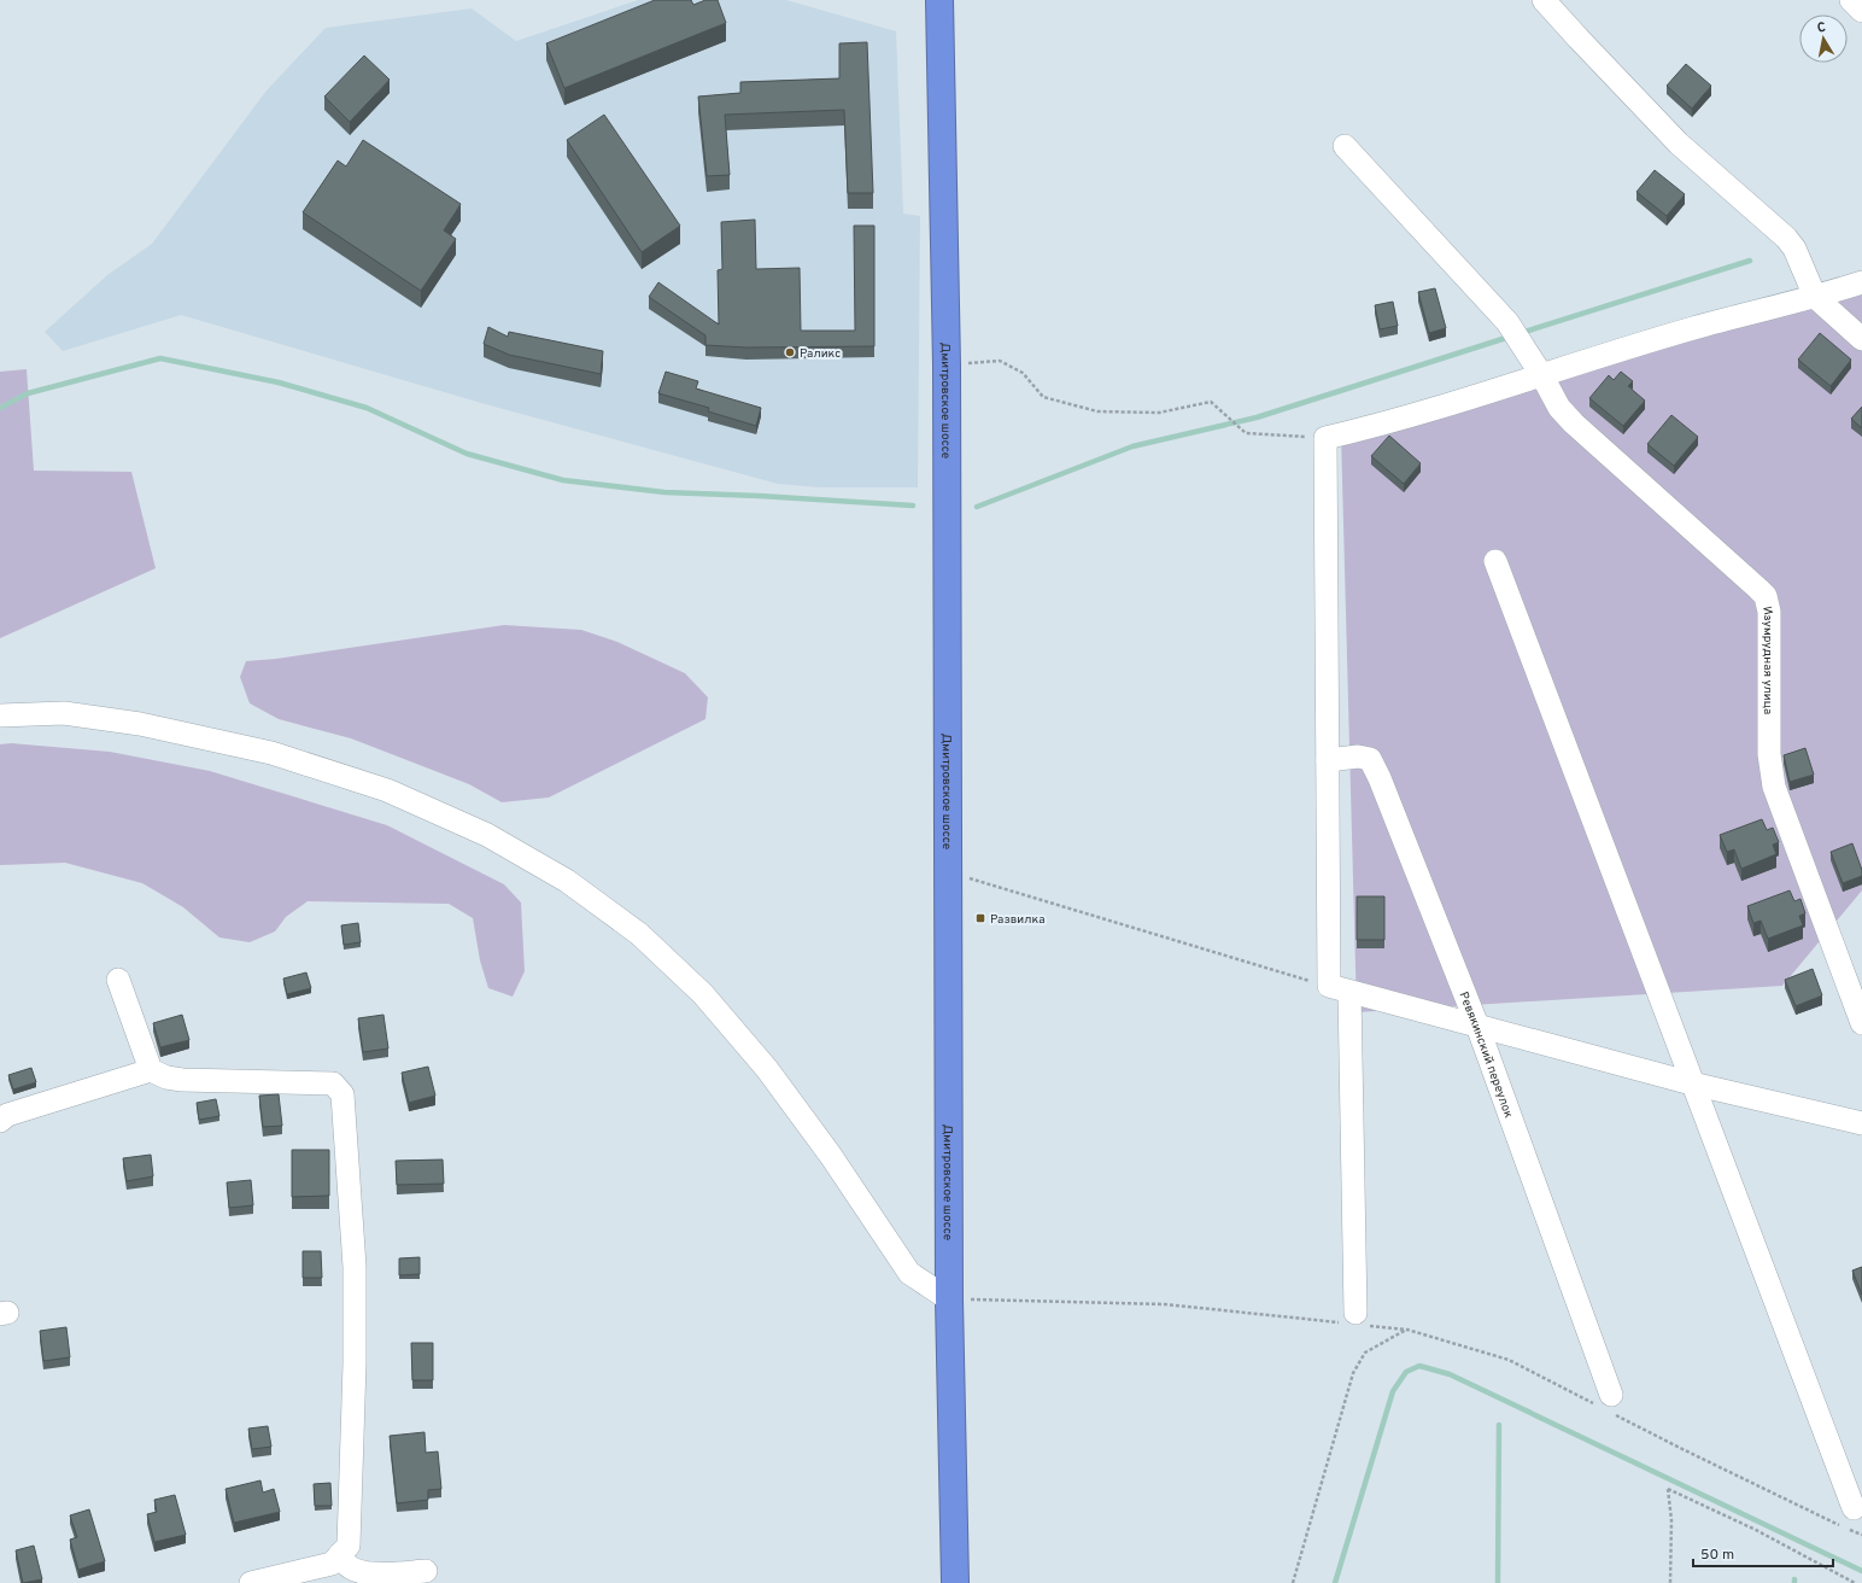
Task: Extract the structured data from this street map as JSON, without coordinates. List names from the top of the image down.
{
  "streets": {
    "highway": ["Дмитровское шоссе"],
    "street": ["Изумрудная улица", "Ревякинский переулок"]
  },
  "places": {
    "other": ["Раликс"],
    "transit": ["Развилка"]
  },
  "scale_bar": "50 m",
  "north": "top"
}
